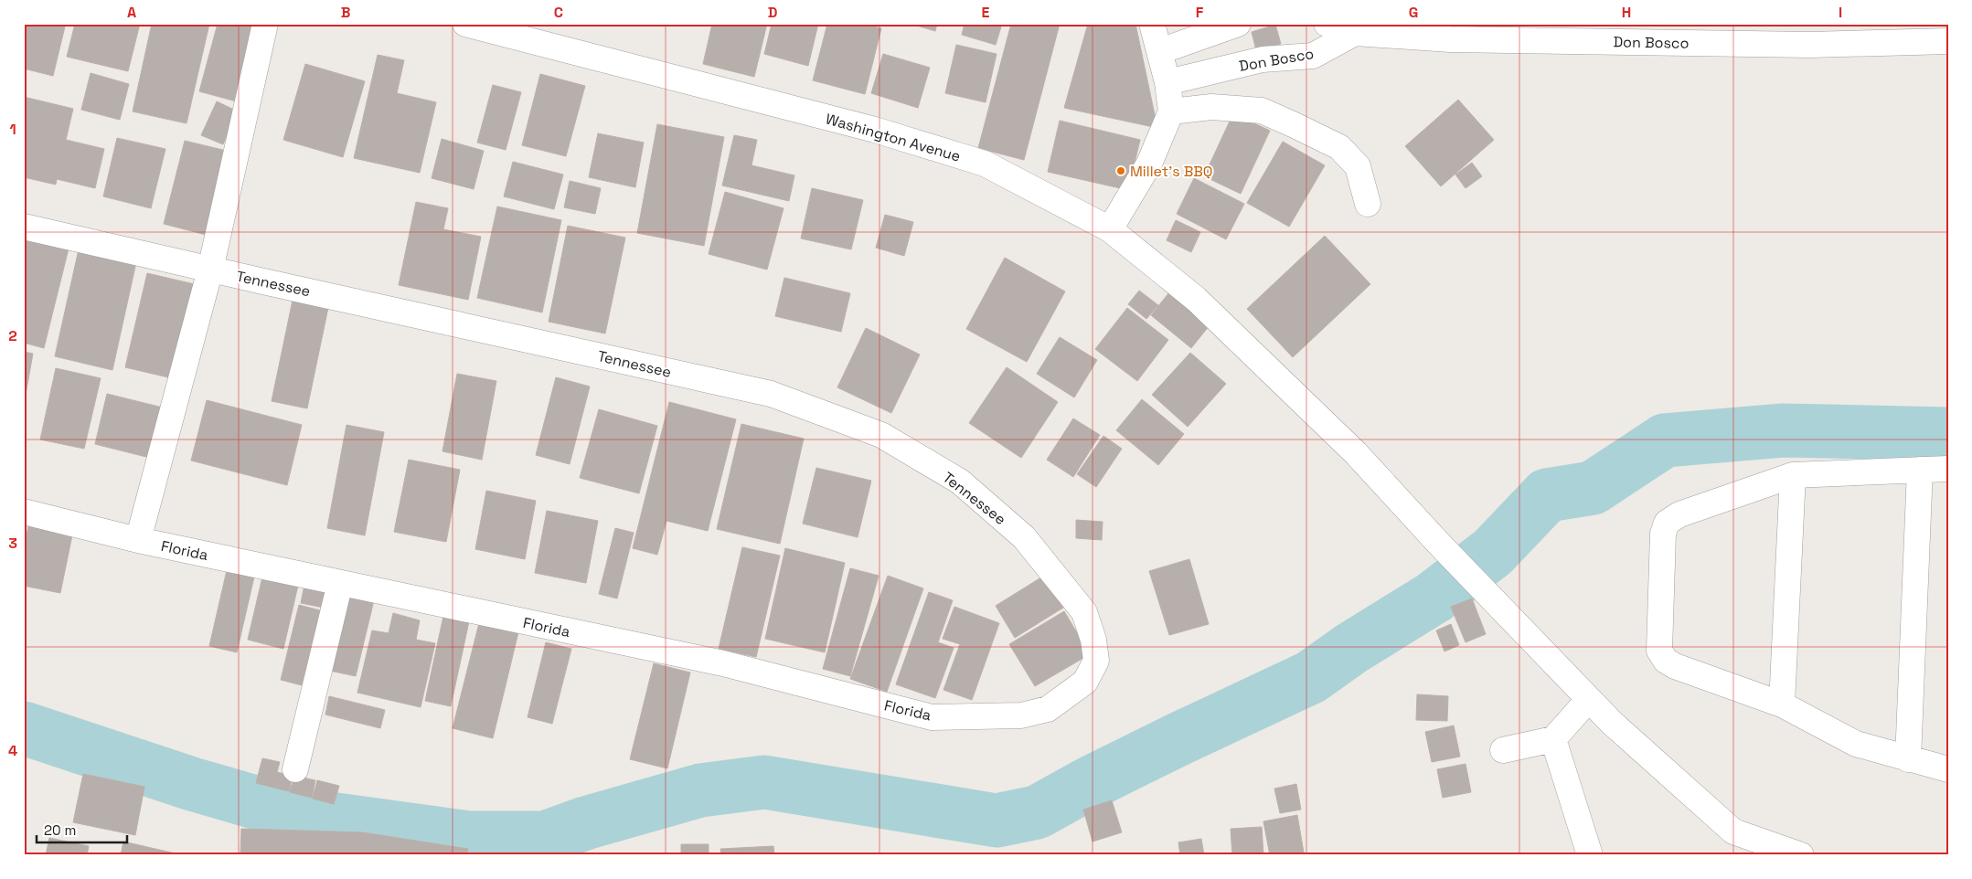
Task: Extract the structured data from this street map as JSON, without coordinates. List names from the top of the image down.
{
  "streets": {
    "street": [
      "Don Bosco",
      "Washington Avenue",
      "Tennessee",
      "Florida"
    ]
  },
  "crossings": [
    ["Tennessee", "Florida"]
  ],
  "places": ["Millet's BBQ"],
  "scale_bar": "20 m",
  "grid": {
    "columns": [
      "A",
      "B",
      "C",
      "D",
      "E",
      "F",
      "G",
      "H",
      "I"
    ],
    "rows": [
      "1",
      "2",
      "3",
      "4"
    ]
  }
}
